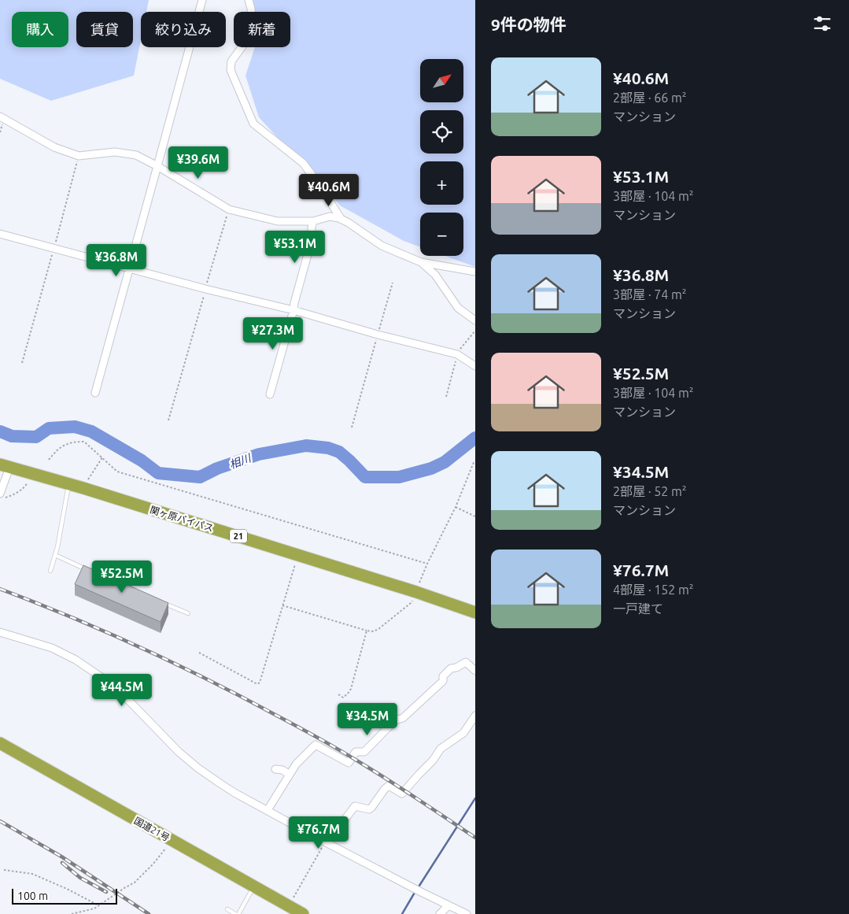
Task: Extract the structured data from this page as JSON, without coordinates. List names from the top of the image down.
{
  "streets": {
    "highway": ["関ヶ原バイパス", "21", "国道21号"]
  },
  "water": ["相川"],
  "scale_bar": "100 m",
  "north": "top right",
  "page": {
    "heading": "9件の物件",
    "chip": [
      "購入",
      "賃貸",
      "絞り込み",
      "新着"
    ],
    "list": [
      {
        "name": "¥40.6M",
        "note": "2部屋 · 66 m² · マンション"
      },
      {
        "name": "¥53.1M",
        "note": "3部屋 · 104 m² · マンション"
      },
      {
        "name": "¥36.8M",
        "note": "3部屋 · 74 m² · マンション"
      },
      {
        "name": "¥52.5M",
        "note": "3部屋 · 104 m² · マンション"
      },
      {
        "name": "¥34.5M",
        "note": "2部屋 · 52 m² · マンション"
      },
      {
        "name": "¥76.7M",
        "note": "4部屋 · 152 m² · 一戸建て"
      }
    ],
    "map_buttons": ["+", "−"],
    "price": [
      "¥39.6M",
      "¥40.6M",
      "¥53.1M",
      "¥36.8M",
      "¥27.3M",
      "¥52.5M",
      "¥44.5M",
      "¥34.5M",
      "¥76.7M"
    ],
    "scale": "100 m"
  }
}
